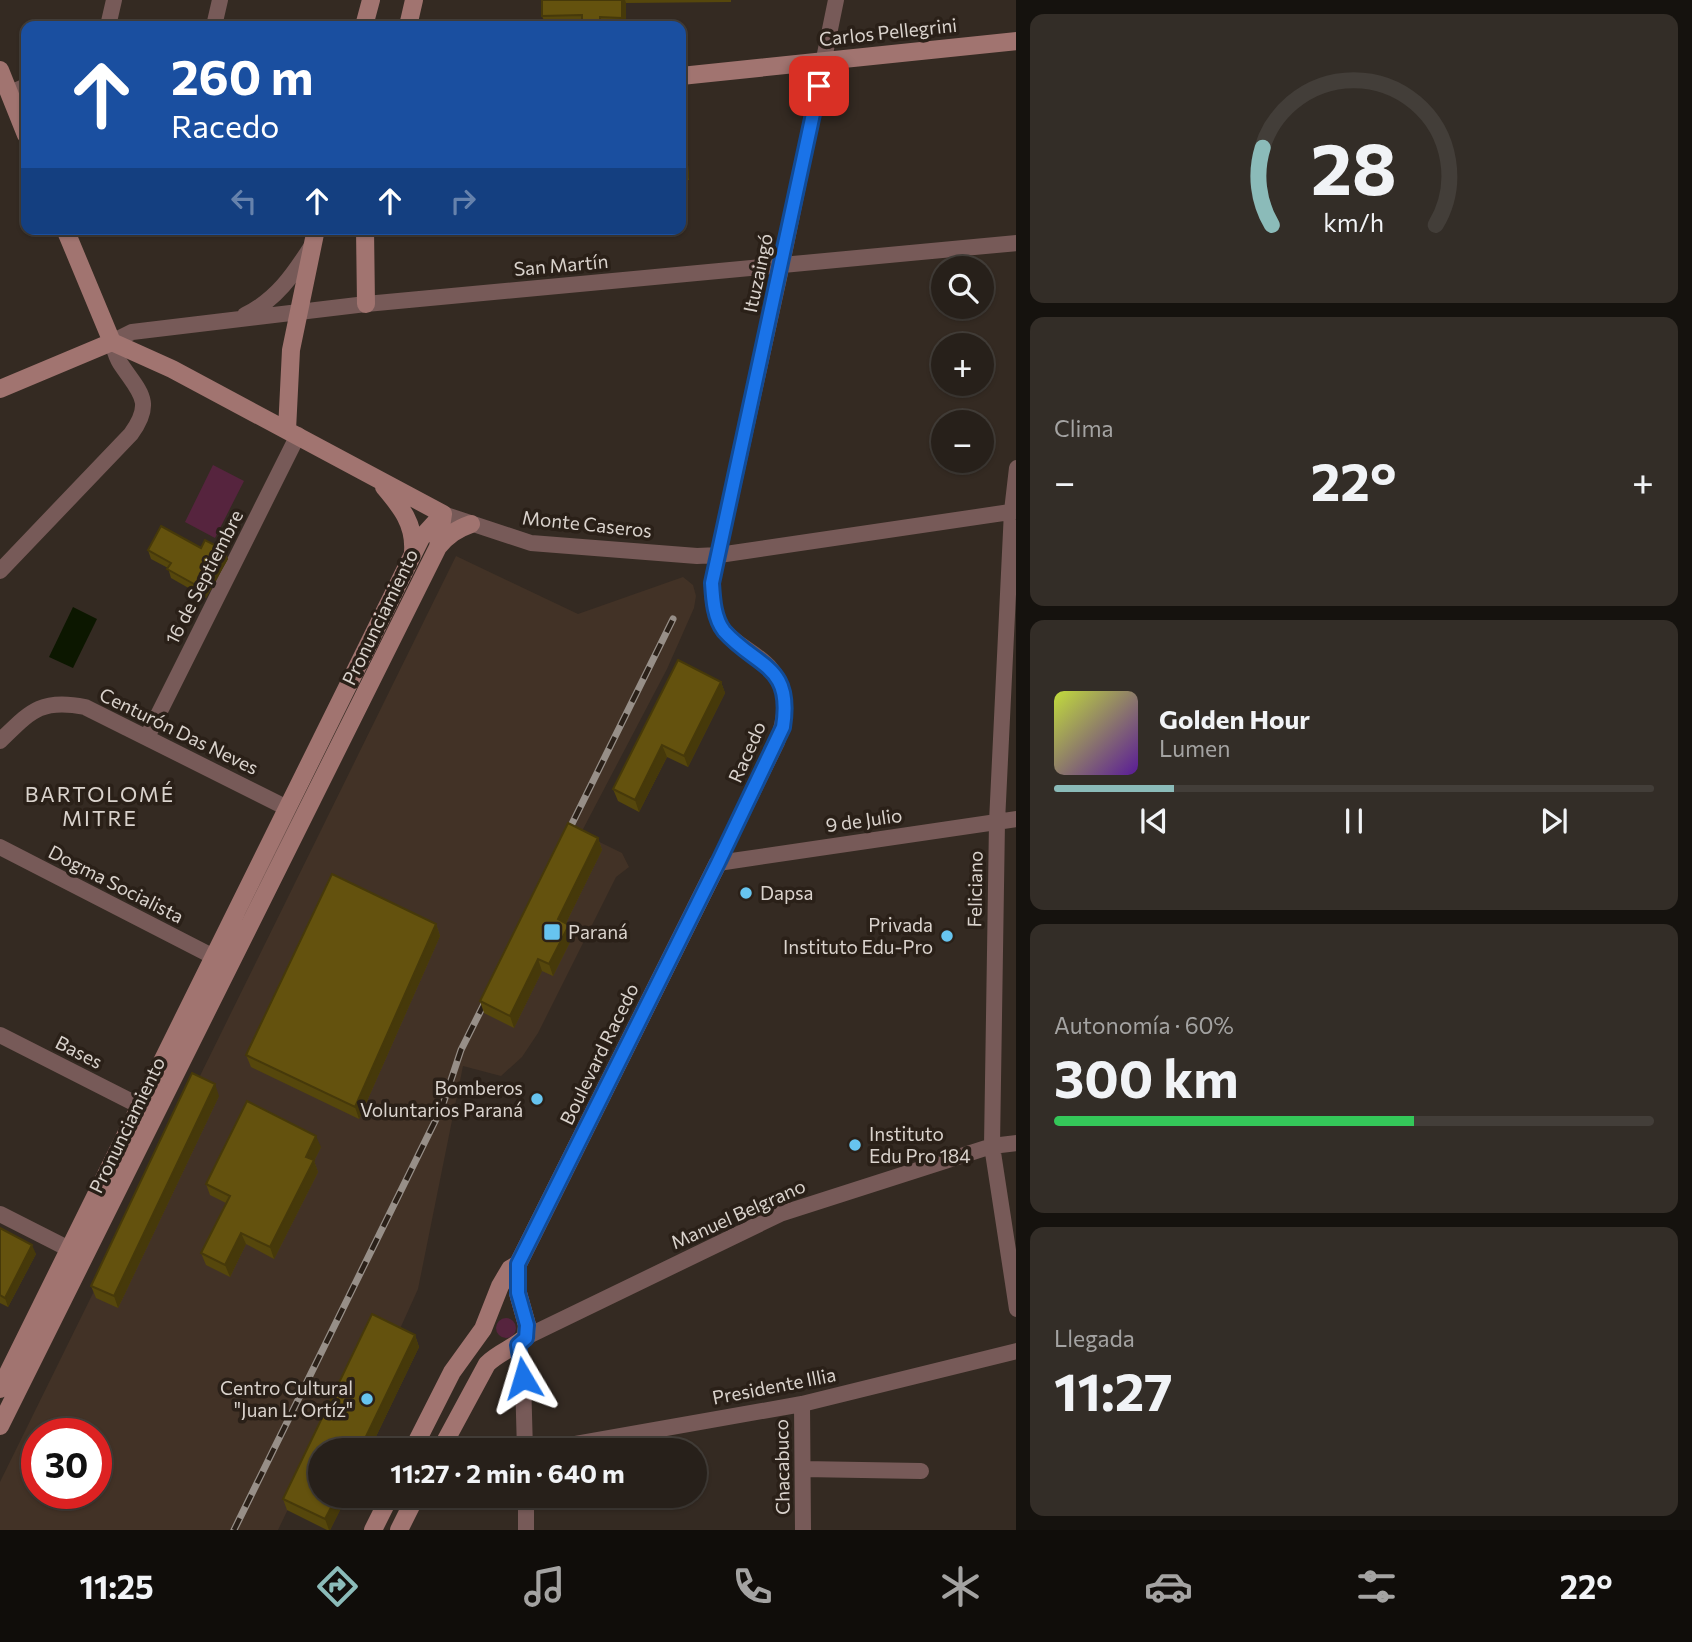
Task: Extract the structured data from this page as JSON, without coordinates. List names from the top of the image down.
{
  "streets": {
    "street": [
      "Carlos Pellegrini",
      "San Martín",
      "Ituzaingó",
      "Monte Caseros",
      "16 de Septiembre",
      "Pronunciamiento",
      "Centurón Das Neves",
      "Racedo",
      "9 de Julio",
      "Dogma Socialista",
      "Feliciano",
      "Bases",
      "Boulevard Racedo",
      "Manuel Belgrano",
      "Presidente Illia",
      "Chacabuco"
    ]
  },
  "crossings": [
    ["Carlos Pellegrini", "Ituzaingó"],
    ["San Martín", "Ituzaingó"],
    ["San Martín", "Monte Caseros"],
    ["Ituzaingó", "Monte Caseros"],
    ["Ituzaingó", "Racedo"],
    ["Monte Caseros", "16 de Septiembre"],
    ["Monte Caseros", "Pronunciamiento"],
    ["Monte Caseros", "Racedo"],
    ["Monte Caseros", "Feliciano"],
    ["16 de Septiembre", "Centurón Das Neves"],
    ["Pronunciamiento", "Centurón Das Neves"],
    ["Pronunciamiento", "Dogma Socialista"],
    ["Pronunciamiento", "Bases"],
    ["Racedo", "9 de Julio"],
    ["Racedo", "Boulevard Racedo"],
    ["9 de Julio", "Feliciano"],
    ["9 de Julio", "Boulevard Racedo"],
    ["Feliciano", "Manuel Belgrano"],
    ["Boulevard Racedo", "Manuel Belgrano"],
    ["Presidente Illia", "Chacabuco"]
  ],
  "districts": ["BARTOLOMÉ MITRE"],
  "places": {
    "other": [
      "Dapsa",
      "Privada Instituto Edu-Pro",
      "Bomberos Voluntarios Paraná",
      "Instituto Edu Pro 184",
      "Centro Cultural \"Juan L. Ortíz\""
    ],
    "transit": ["Paraná"]
  },
  "page": {
    "turn": ["260 m", "Racedo"],
    "map_buttons": ["+", "−"],
    "tile": [
      "Clima",
      ["Autonomía · 60%", "300 km"],
      ["Llegada", "11:27"]
    ],
    "heat": ["−", "22°", "+"],
    "song": ["Golden Hour", "Lumen"],
    "limit": "30",
    "trip": "11:27 · 2 min · 640 m",
    "tabs": ["11:25", "22°"],
    "gauge": ["28", "km/h"]
  }
}
